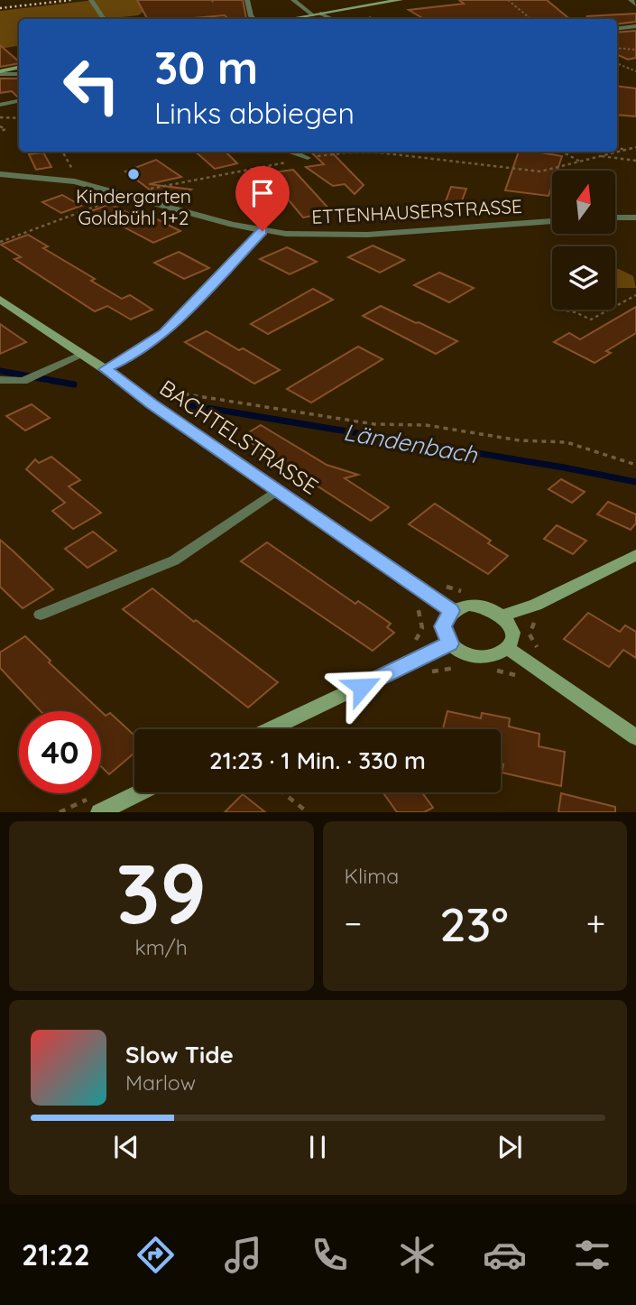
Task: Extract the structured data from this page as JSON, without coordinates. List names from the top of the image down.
{
  "streets": {
    "street": ["ETTENHAUSERSTRASSE", "BACHTELSTRASSE"]
  },
  "water": ["Ländenbach"],
  "places": ["Kindergarten Goldbühl 1+2"],
  "north": "top",
  "page": {
    "turn": ["30 m", "Links abbiegen"],
    "limit": "40",
    "trip": "21:23 · 1 Min. · 330 m",
    "tile": [
      ["39", "km/h"],
      "Klima"
    ],
    "heat": ["−", "23°", "+"],
    "song": ["Slow Tide", "Marlow"],
    "tabs": "21:22"
  }
}
